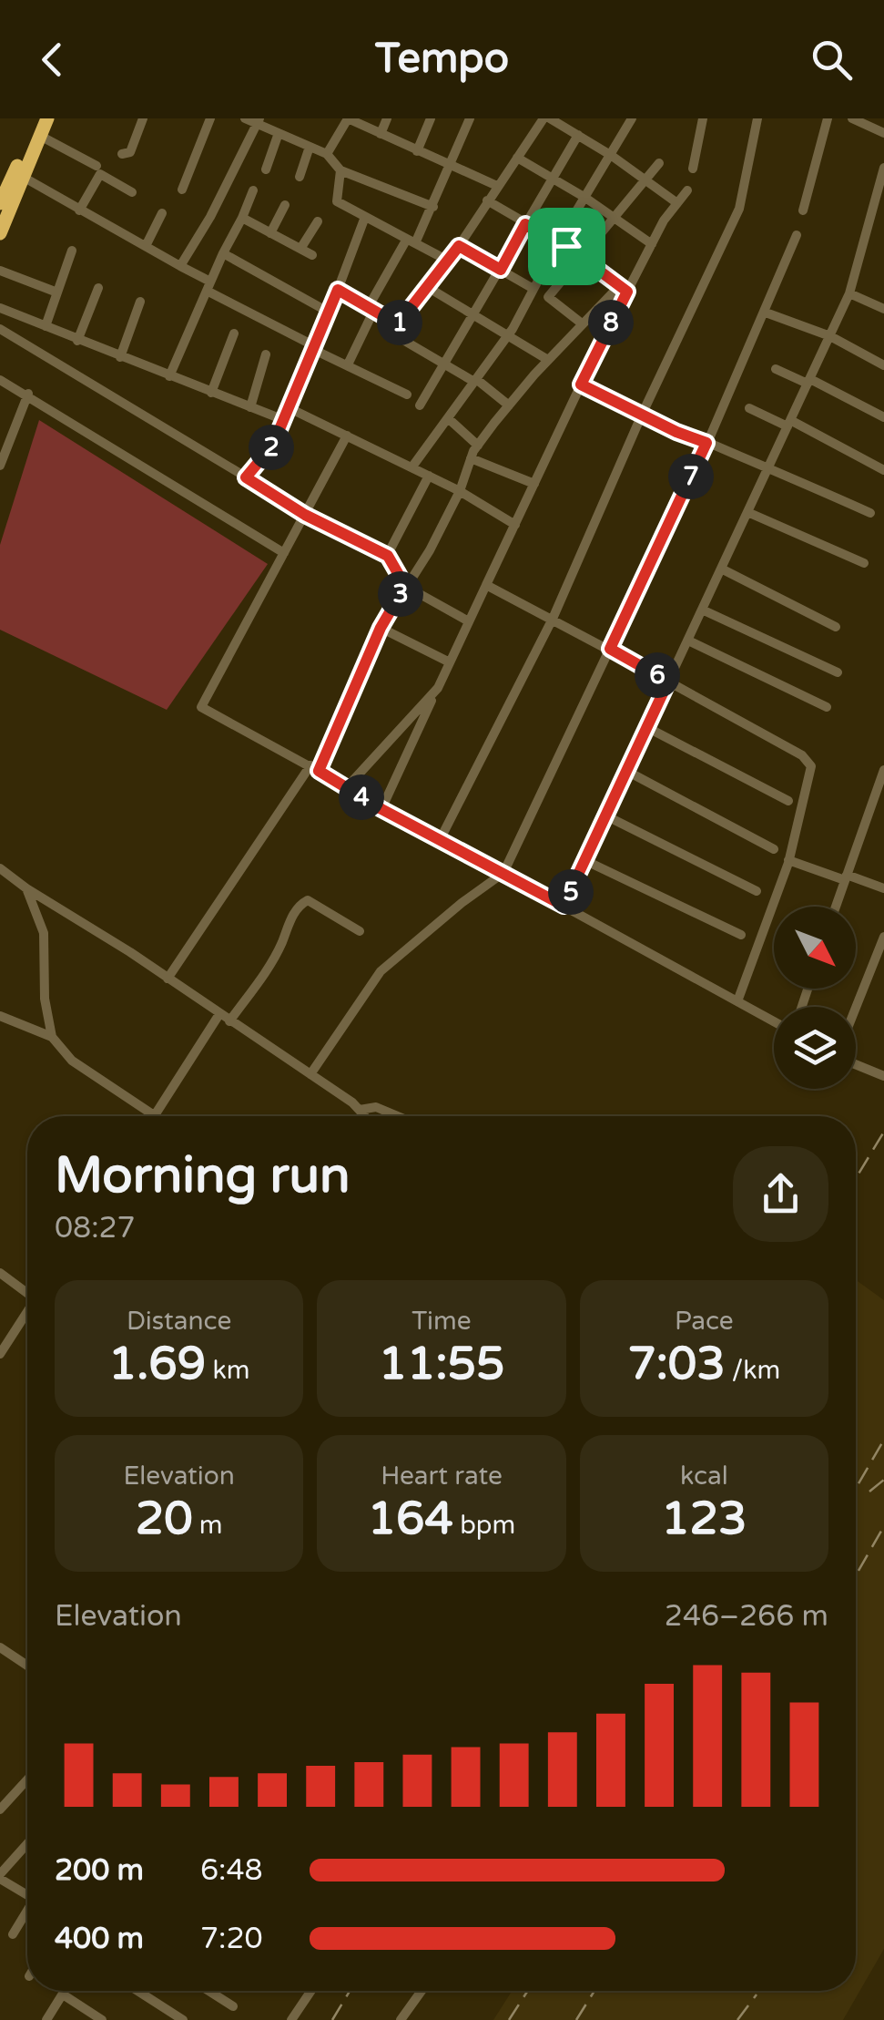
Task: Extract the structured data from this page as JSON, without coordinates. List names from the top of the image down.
{
  "north": "bottom right",
  "page": {
    "header": "Tempo",
    "pins": [
      "1",
      "8",
      "2",
      "7",
      "3",
      "6",
      "4",
      "5"
    ],
    "heading": ["Morning run", "08:27"],
    "stats": [
      ["Distance", "1.69 km"],
      ["Time", "11:55"],
      ["Pace", "7:03 /km"],
      ["Elevation", "20 m"],
      ["Heart rate", "164 bpm"],
      ["kcal", "123"]
    ],
    "chart": ["Elevation", "246–266 m"],
    "list": [
      {
        "name": "200 m",
        "note": "6:48"
      },
      {
        "name": "400 m",
        "note": "7:20"
      }
    ]
  }
}
